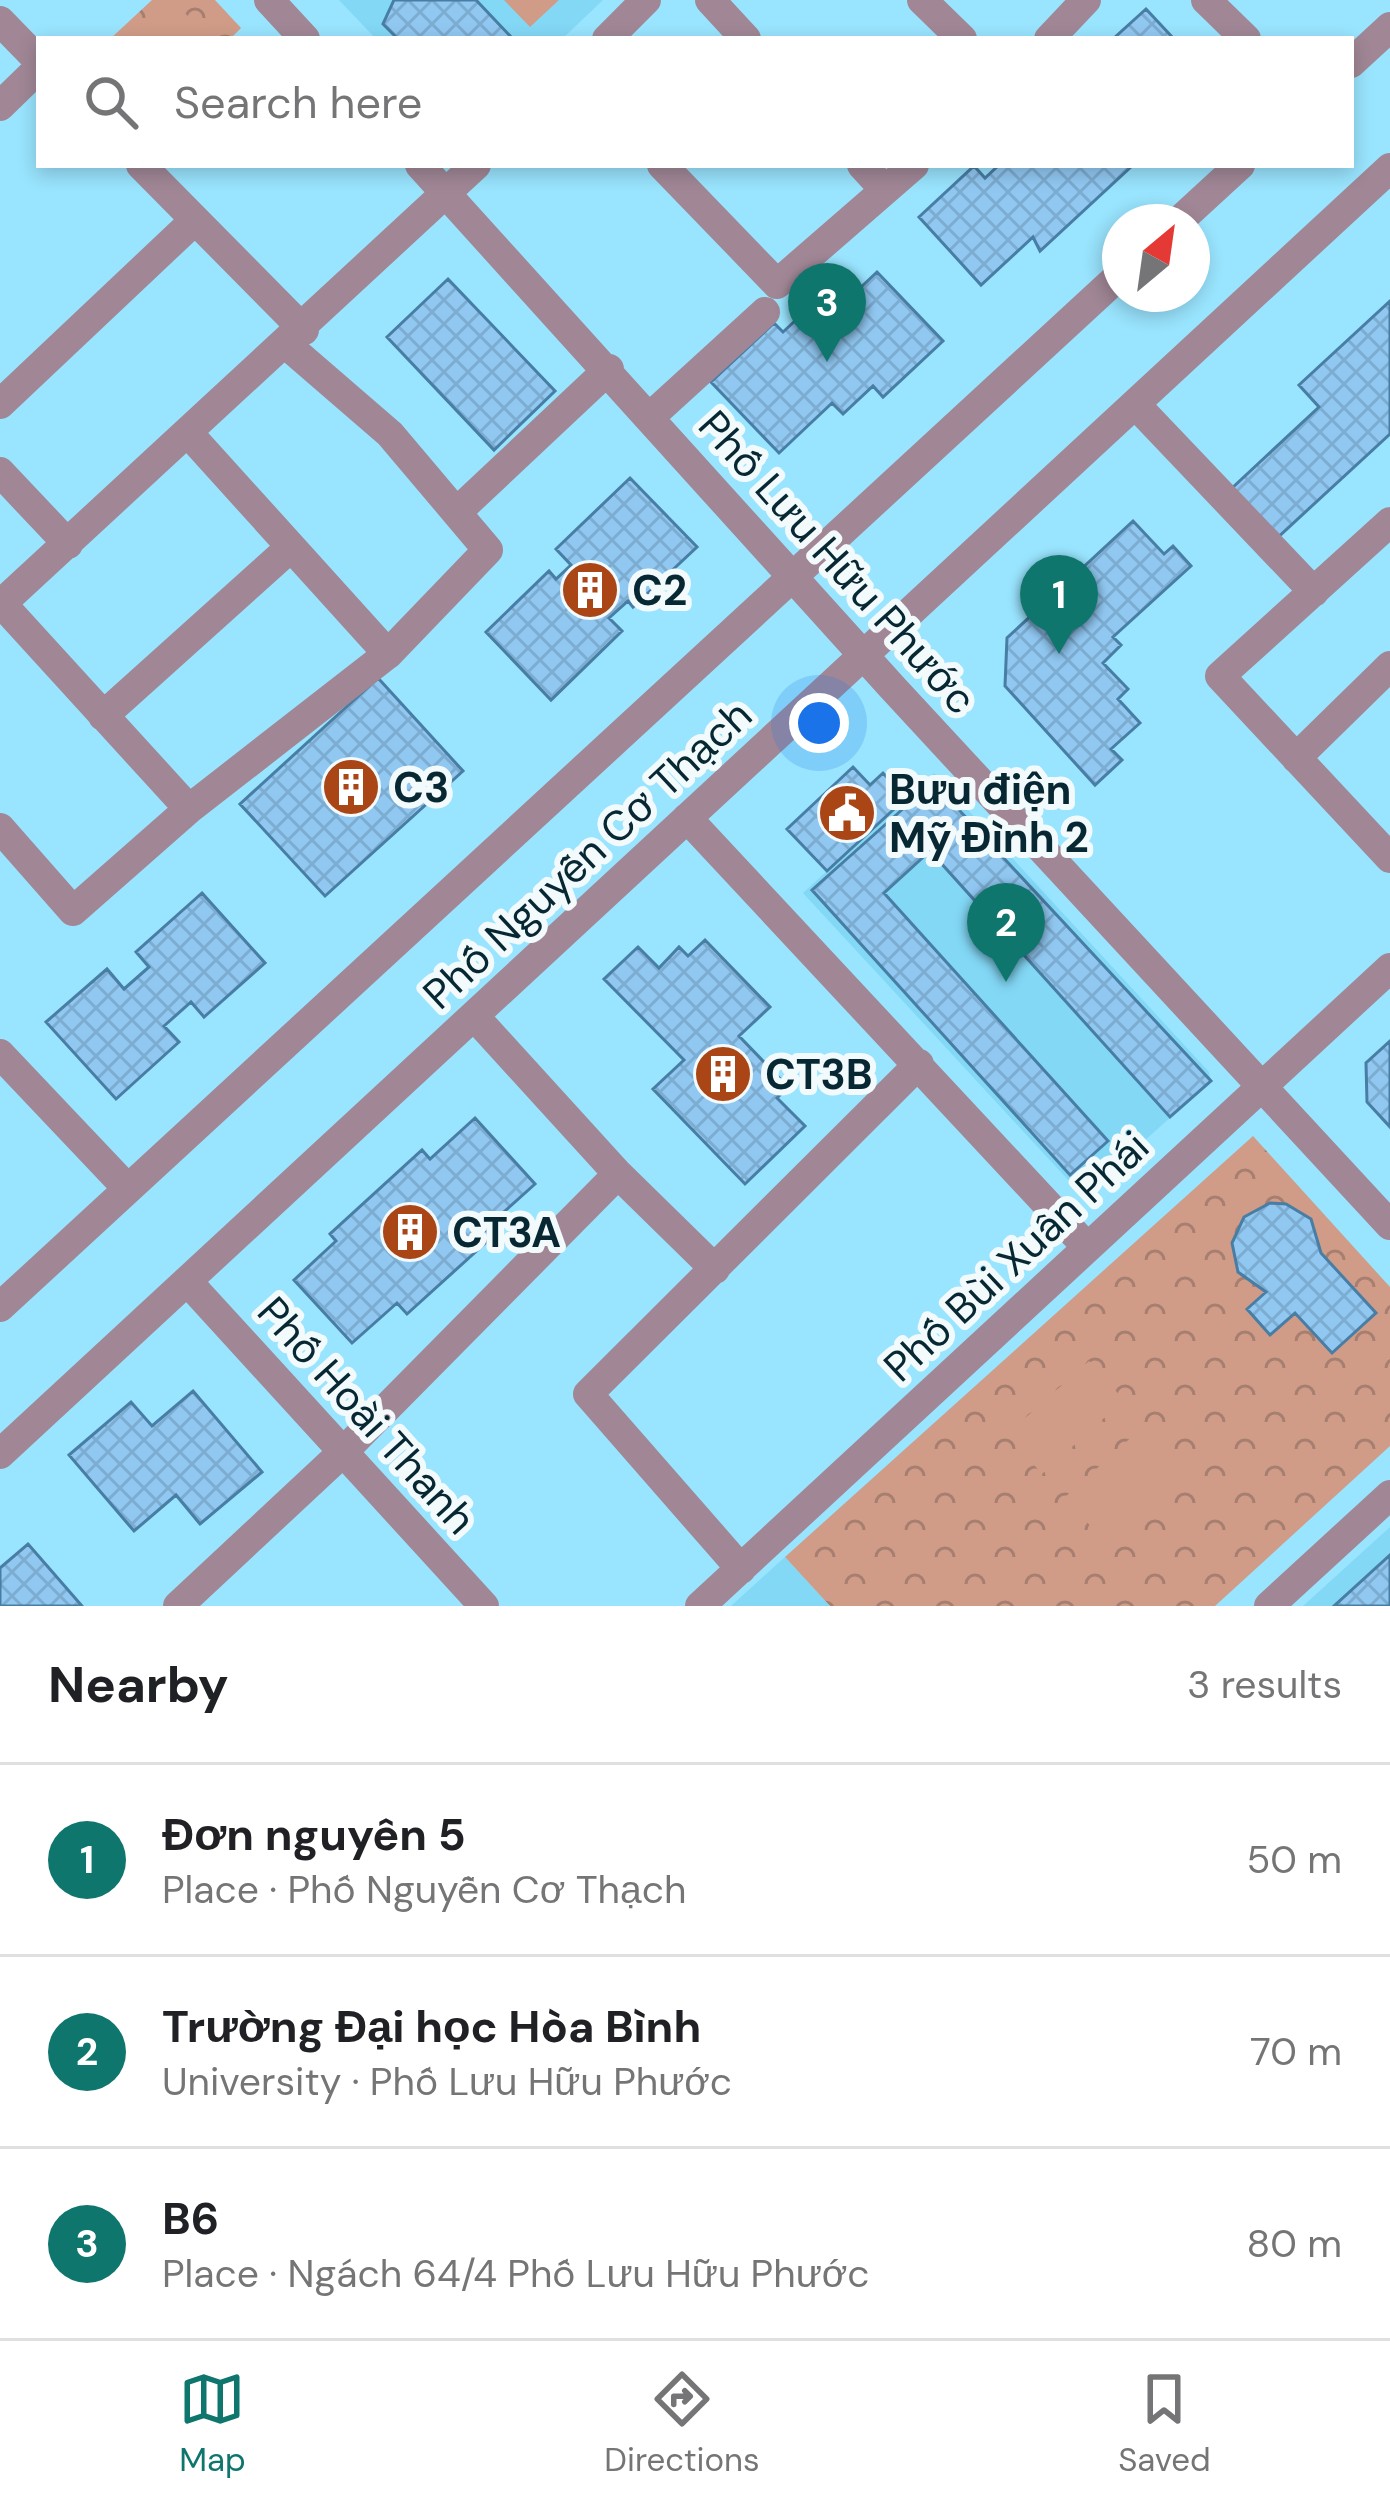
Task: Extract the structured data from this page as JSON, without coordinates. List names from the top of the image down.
{
  "streets": {
    "street": [
      "Phố Lưu Hữu Phước",
      "Phố Nguyễn Cơ Thạch",
      "Phố Bùi Xuân Phái",
      "Phố Hoài Thanh"
    ]
  },
  "crossings": [
    ["Phố Lưu Hữu Phước", "Phố Nguyễn Cơ Thạch"],
    ["Phố Lưu Hữu Phước", "Phố Bùi Xuân Phái"],
    ["Phố Nguyễn Cơ Thạch", "Phố Hoài Thanh"]
  ],
  "places": {
    "building": [
      "C2",
      "C3",
      "CT3B",
      "CT3A"
    ],
    "public building": ["Bưu điện Mỹ Đình 2"]
  },
  "north": "top right",
  "page": {
    "search": "Search here",
    "pins": ["3", "1", "2"],
    "heading": ["Nearby", "3 results"],
    "list": [
      {
        "mark": "1",
        "name": "Đơn nguyên 5",
        "note": "Place · Phố Nguyễn Cơ Thạch",
        "value": "50 m"
      },
      {
        "mark": "2",
        "name": "Trường Đại học Hòa Bình",
        "note": "University · Phố Lưu Hữu Phước",
        "value": "70 m"
      },
      {
        "mark": "3",
        "name": "B6",
        "note": "Place · Ngách 64/4 Phố Lưu Hữu Phước",
        "value": "80 m"
      }
    ],
    "nav": ["Map", "Directions", "Saved"]
  }
}
